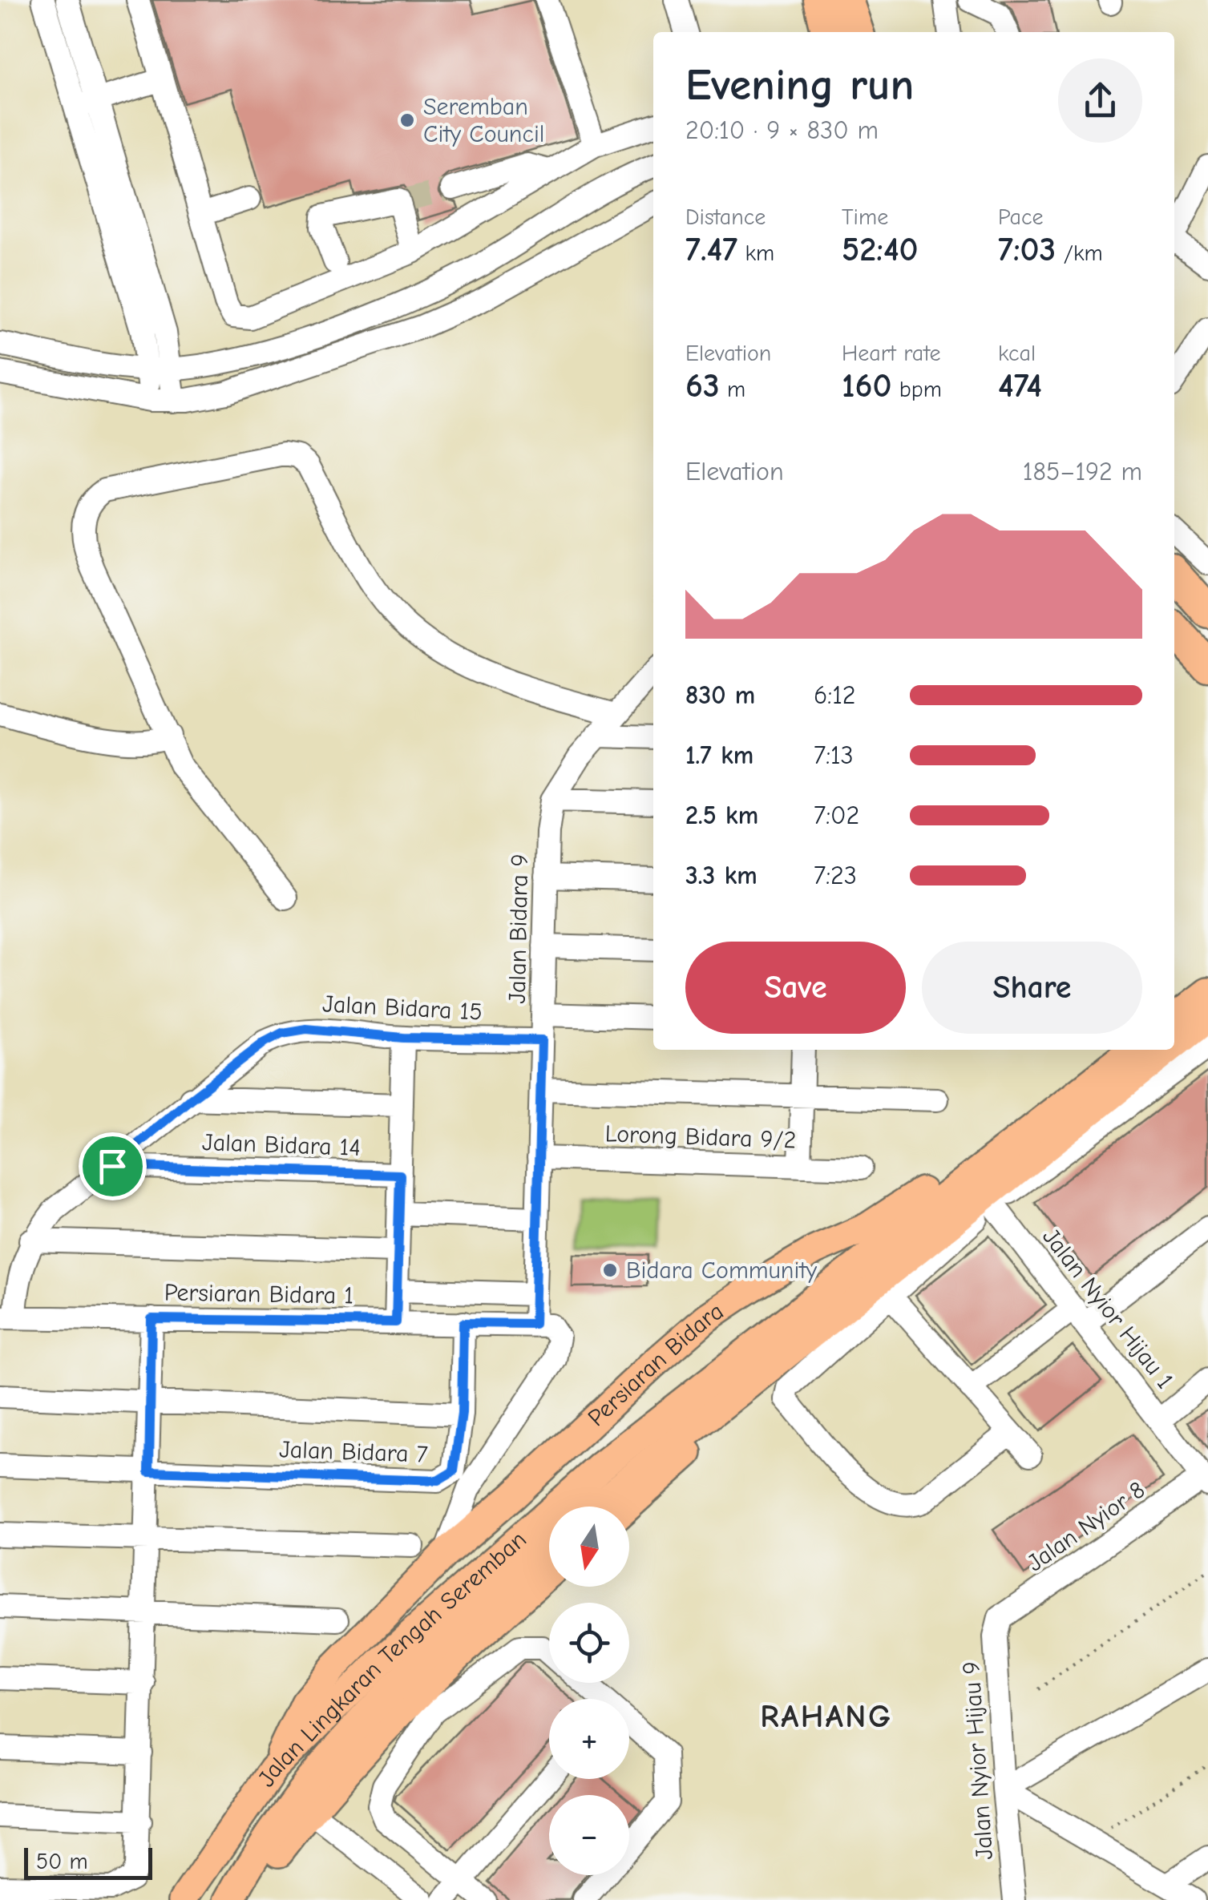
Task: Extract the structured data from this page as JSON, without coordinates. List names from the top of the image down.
{
  "streets": {
    "main road": ["Persiaran Bidara", "Jalan Lingkaran Tengah Seremban"],
    "street": [
      "Jalan Bidara 9",
      "Jalan Bidara 15",
      "Lorong Bidara 9/2",
      "Jalan Bidara 14",
      "Persiaran Bidara 1",
      "Jalan Nyior Hijau 1",
      "Jalan Bidara 7",
      "Jalan Nyior 8",
      "Jalan Nyior Hijau 9"
    ]
  },
  "crossings": [
    ["Jalan Bidara 9", "Jalan Bidara 15"],
    ["Jalan Bidara 9", "Lorong Bidara 9/2"],
    ["Jalan Bidara 9", "Persiaran Bidara 1"],
    ["Jalan Bidara 15", "Jalan Bidara 14"],
    ["Jalan Bidara 15", "Persiaran Bidara 1"],
    ["Persiaran Bidara 1", "Jalan Bidara 7"],
    ["Jalan Nyior Hijau 1", "Jalan Nyior 8"],
    ["Persiaran Bidara", "Jalan Lingkaran Tengah Seremban"],
    ["Jalan Nyior 8", "Jalan Nyior Hijau 9"]
  ],
  "districts": ["RAHANG"],
  "places": ["Seremban City Council", "Bidara Community"],
  "scale_bar": "50 m",
  "north": "bottom",
  "page": {
    "heading": ["Evening run", "20:10 · 9 × 830 m"],
    "stats": [
      ["Distance", "7.47 km"],
      ["Time", "52:40"],
      ["Pace", "7:03 /km"],
      ["Elevation", "63 m"],
      ["Heart rate", "160 bpm"],
      ["kcal", "474"]
    ],
    "chart": ["Elevation", "185–192 m"],
    "list": [
      {
        "name": "830 m",
        "note": "6:12"
      },
      {
        "name": "1.7 km",
        "note": "7:13"
      },
      {
        "name": "2.5 km",
        "note": "7:02"
      },
      {
        "name": "3.3 km",
        "note": "7:23"
      }
    ],
    "buttons": ["Save", "Share"],
    "map_buttons": ["+", "−"],
    "scale": "50 m"
  }
}
